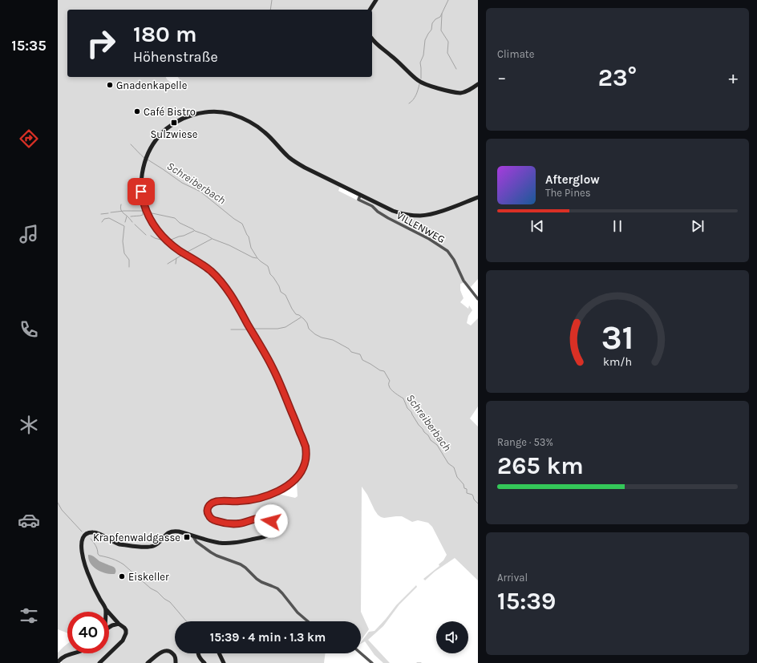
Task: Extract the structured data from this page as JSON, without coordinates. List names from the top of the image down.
{
  "streets": {
    "street": ["VILLENWEG"]
  },
  "water": ["Schreiberbach"],
  "places": {
    "other": ["Gnadenkapelle", "Café Bistro", "Eiskeller"],
    "transit": ["Sulzwiese", "Krapfenwaldgasse"]
  },
  "page": {
    "tabs": "15:35",
    "tile": [
      "Climate",
      ["Range · 53%", "265 km"],
      ["Arrival", "15:39"]
    ],
    "turn": ["180 m", "Höhenstraße"],
    "heat": ["−", "23°", "+"],
    "song": ["Afterglow", "The Pines"],
    "limit": "40",
    "trip": "15:39 · 4 min · 1.3 km",
    "gauge": ["31", "km/h"]
  }
}
